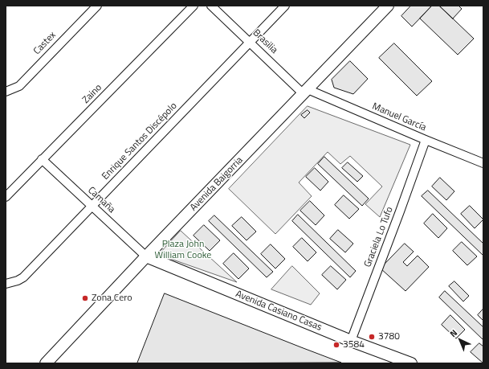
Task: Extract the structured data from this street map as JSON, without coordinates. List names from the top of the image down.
{
  "streets": {
    "main road": ["Avenida Baigorria", "Avenida Casiano Casas"],
    "street": [
      "Brasilia",
      "Castex",
      "Zaino",
      "Manuel García",
      "Enrique Santos Discépolo",
      "Camaña",
      "Graciela Lo Tufo"
    ]
  },
  "crossings": [
    ["Brasilia", "Manuel García"],
    ["Brasilia", "Enrique Santos Discépolo"],
    ["Brasilia", "Avenida Baigorria"],
    ["Zaino", "Camaña"],
    ["Manuel García", "Avenida Baigorria"],
    ["Manuel García", "Graciela Lo Tufo"],
    ["Enrique Santos Discépolo", "Camaña"],
    ["Avenida Baigorria", "Camaña"],
    ["Avenida Baigorria", "Avenida Casiano Casas"],
    ["Camaña", "Avenida Casiano Casas"],
    ["Graciela Lo Tufo", "Avenida Casiano Casas"]
  ],
  "parks": ["Plaza John William Cooke"],
  "places": ["Zona Cero", "3780", "3584"],
  "north": "top left"
}
